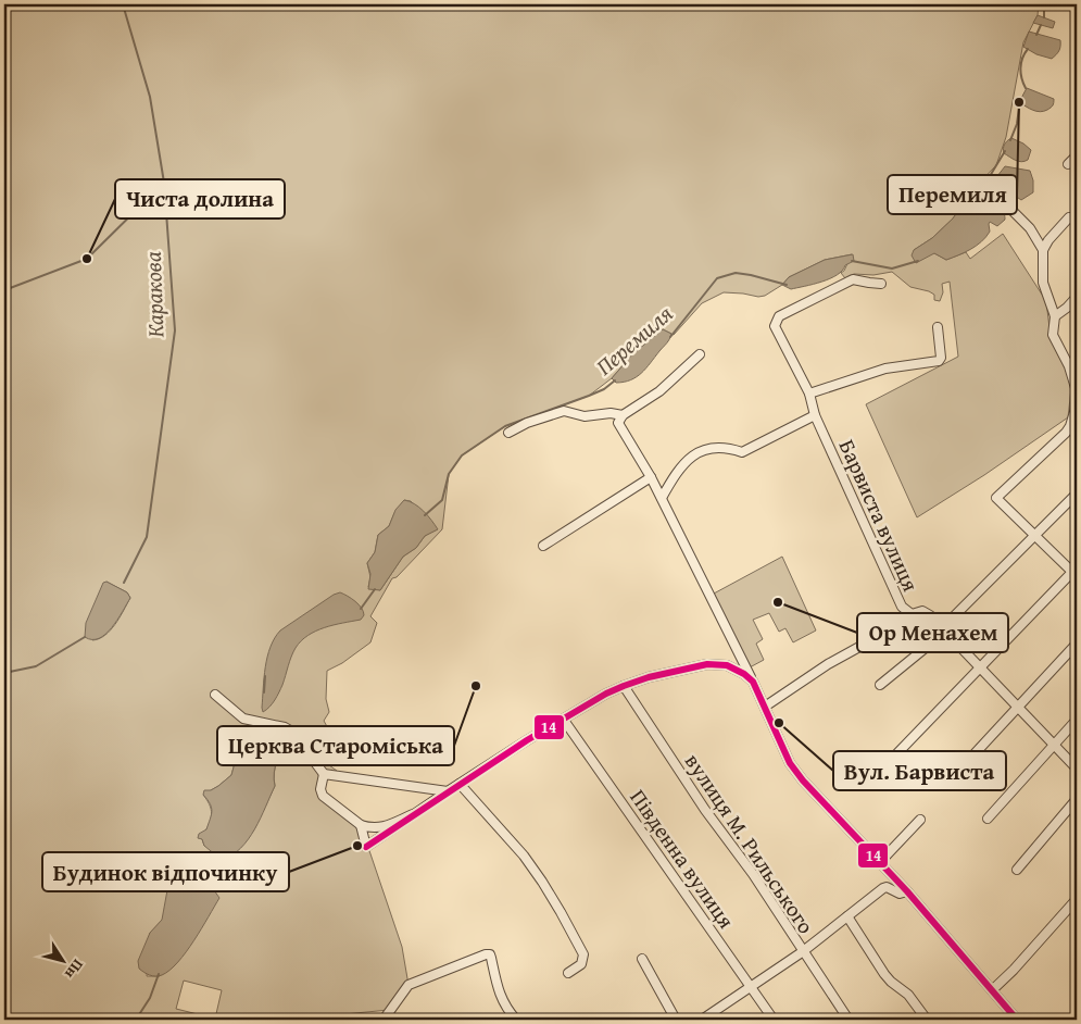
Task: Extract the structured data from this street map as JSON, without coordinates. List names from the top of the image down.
{
  "streets": {
    "street": ["Барвиста вулиця", "вулиця М. Рильського", "Південна вулиця"]
  },
  "water": ["Каракова", "Перемиля"],
  "places": [
    "Перемиля",
    "Чиста долина",
    "Ор Менахем",
    "Церква Староміська",
    "Вул. Барвиста",
    "Будинок відпочинку"
  ],
  "lines": ["transit line 14"],
  "north": "bottom right"
}
